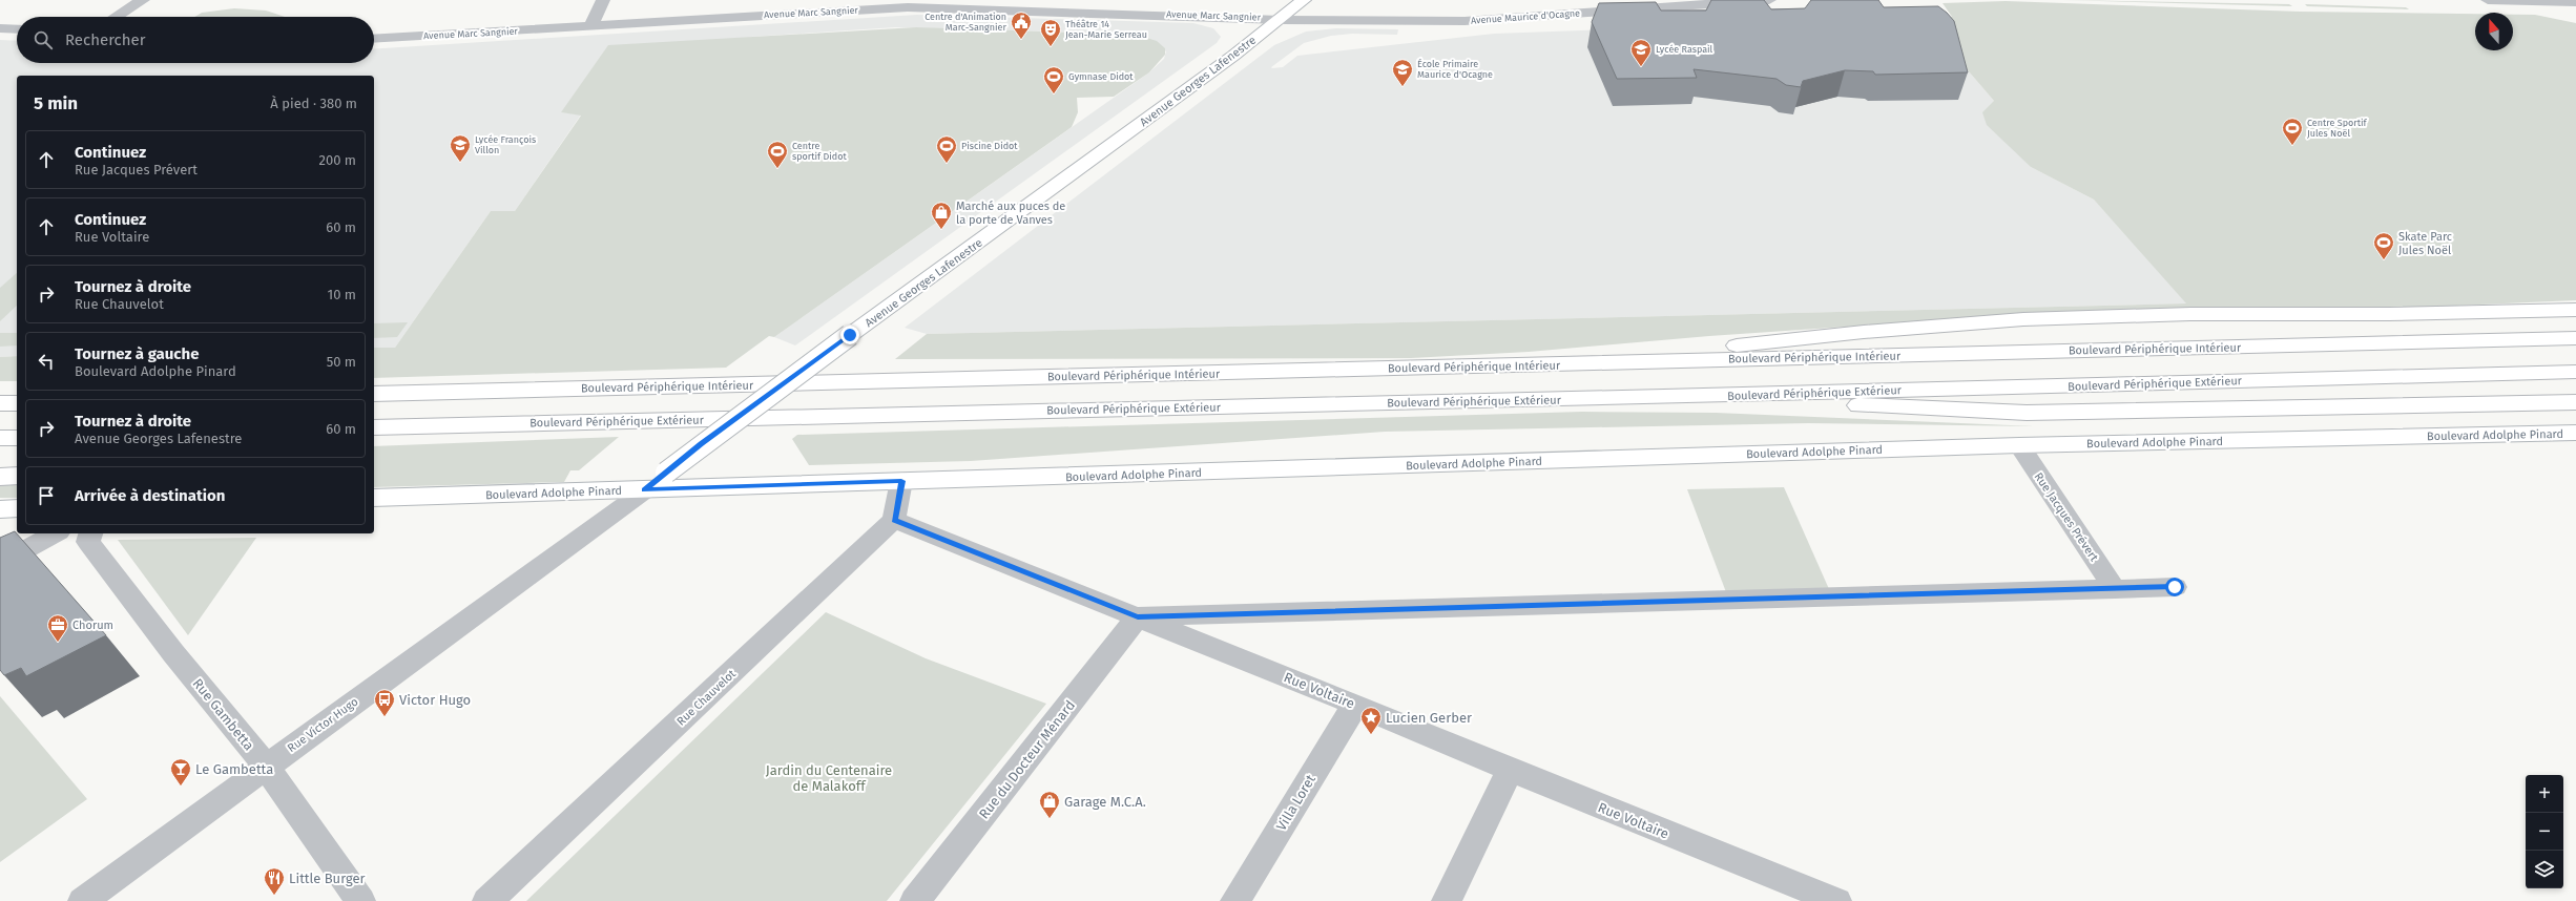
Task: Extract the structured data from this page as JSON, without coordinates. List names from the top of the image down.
{
  "streets": {
    "main road": [
      "Avenue Georges Lafenestre",
      "Boulevard Périphérique Intérieur",
      "Boulevard Périphérique Extérieur",
      "Boulevard Adolphe Pinard"
    ],
    "street": [
      "Avenue Marc Sangnier",
      "Avenue Maurice d'Ocagne",
      "Rue Jacques Prévert",
      "Rue Voltaire",
      "Rue Chauvelot",
      "Rue Gambetta",
      "Rue Victor Hugo",
      "Rue du Docteur Ménard",
      "Villa Loret"
    ]
  },
  "crossings": [
    ["Avenue Marc Sangnier", "Avenue Maurice d'Ocagne"],
    ["Avenue Marc Sangnier", "Avenue Georges Lafenestre"],
    ["Avenue Maurice d'Ocagne", "Avenue Georges Lafenestre"],
    ["Avenue Georges Lafenestre", "Boulevard Adolphe Pinard"],
    ["Avenue Georges Lafenestre", "Rue Victor Hugo"],
    ["Boulevard Adolphe Pinard", "Rue Jacques Prévert"],
    ["Boulevard Adolphe Pinard", "Rue Victor Hugo"],
    ["Rue Voltaire", "Rue Chauvelot"],
    ["Rue Voltaire", "Rue du Docteur Ménard"],
    ["Rue Voltaire", "Villa Loret"],
    ["Rue Gambetta", "Rue Victor Hugo"]
  ],
  "parks": ["Jardin du Centenaire de Malakoff"],
  "places": {
    "public building": ["Centre d'Animation Marc-Sangnier"],
    "theatre": ["Théâtre 14 Jean-Marie Serreau"],
    "school or university": ["Lycée Raspail", "École Primaire Maurice d'Ocagne", "Lycée François Villon"],
    "sports": [
      "Gymnase Didot",
      "Centre Sportif Jules Noël",
      "Piscine Didot",
      "Centre sportif Didot",
      "Skate Parc Jules Noël"
    ],
    "shop": ["Marché aux puces de la porte de Vanves", "Garage M.C.A."],
    "office": ["Chorum"],
    "bus stop": ["Victor Hugo"],
    "place": ["Lucien Gerber"],
    "bar": ["Le Gambetta"],
    "restaurant": ["Little Burger"]
  },
  "north": "top",
  "page": {
    "search": "Rechercher",
    "heading": ["5 min", "À pied · 380 m"],
    "list": [
      ["Continuez", "Rue Jacques Prévert", "200 m"],
      ["Continuez", "Rue Voltaire", "60 m"],
      ["Tournez à droite", "Rue Chauvelot", "10 m"],
      ["Tournez à gauche", "Boulevard Adolphe Pinard", "50 m"],
      ["Tournez à droite", "Avenue Georges Lafenestre", "60 m"],
      "Arrivée à destination"
    ],
    "map_buttons": ["+", "−"]
  }
}
